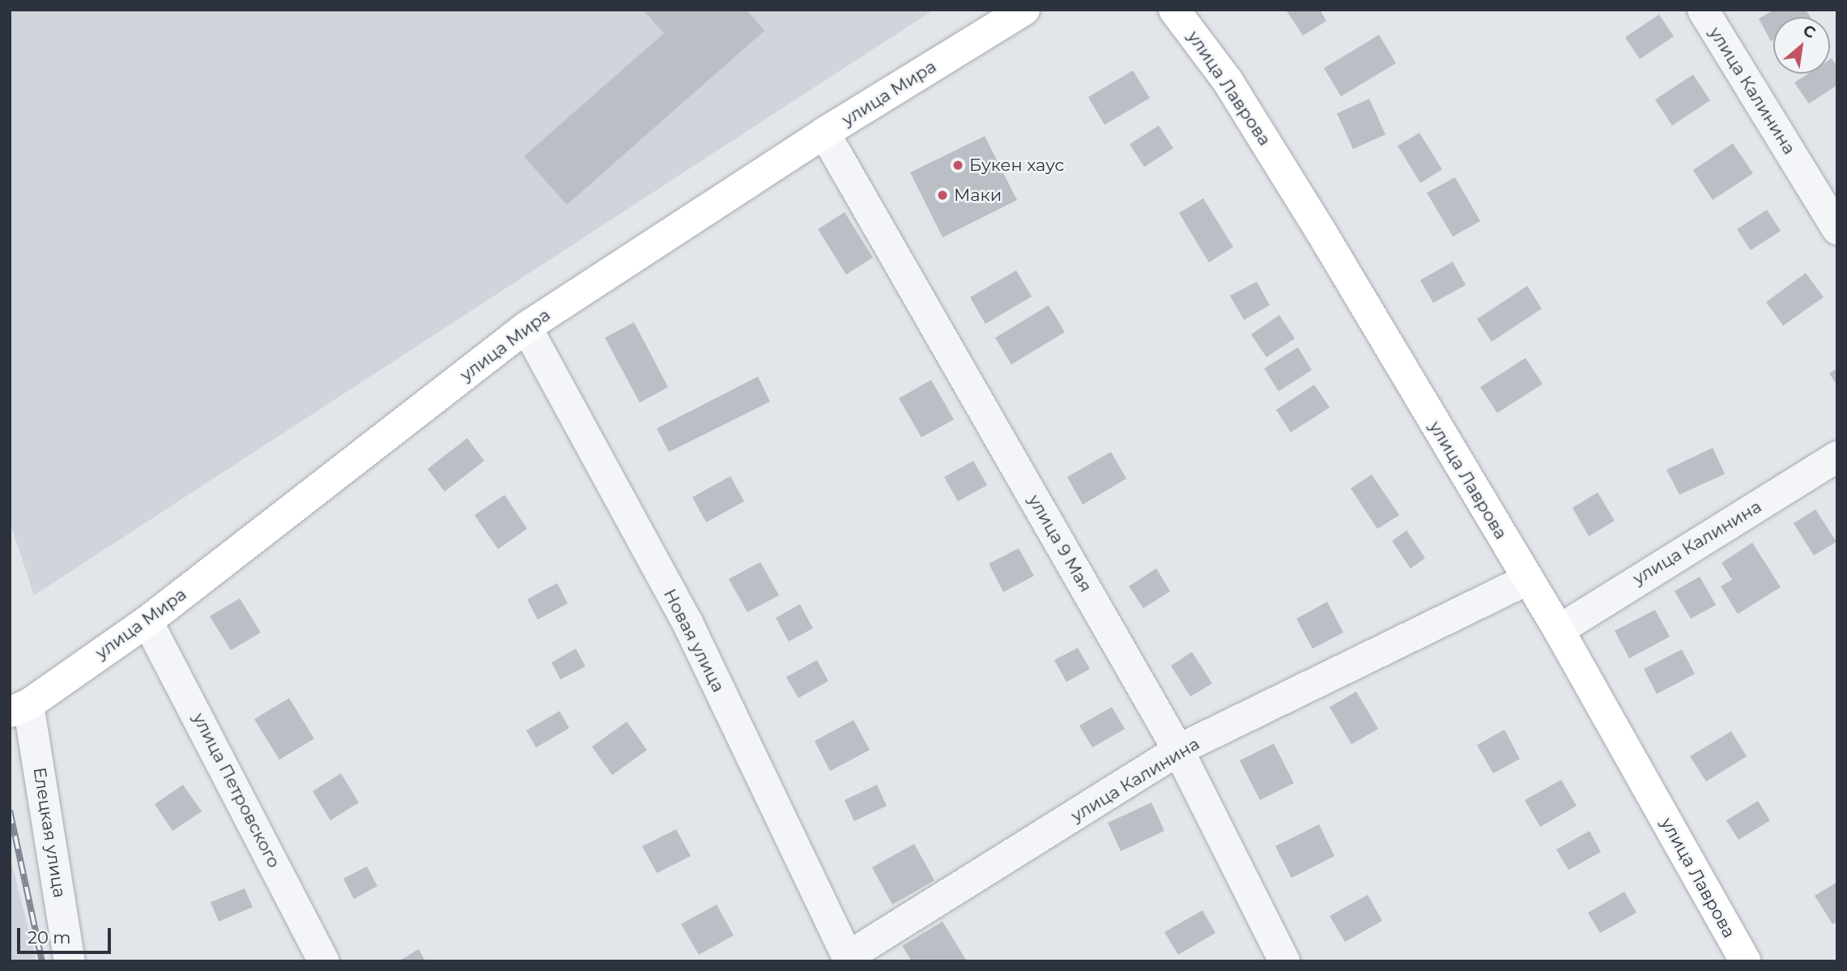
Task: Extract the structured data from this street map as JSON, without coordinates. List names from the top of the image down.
{
  "streets": {
    "street": [
      "улица Лаврова",
      "улица Калинина",
      "улица Мира",
      "улица 9 Мая",
      "Новая улица",
      "улица Петровского",
      "Елецкая улица"
    ]
  },
  "crossings": [
    ["улица Лаврова", "улица Калинина"],
    ["улица Калинина", "улица 9 Мая"],
    ["улица Калинина", "Новая улица"],
    ["улица Мира", "улица 9 Мая"],
    ["улица Мира", "Новая улица"],
    ["улица Мира", "улица Петровского"],
    ["улица Мира", "Елецкая улица"]
  ],
  "places": ["Букен хаус", "Маки"],
  "scale_bar": "20 m",
  "north": "top right"
}
